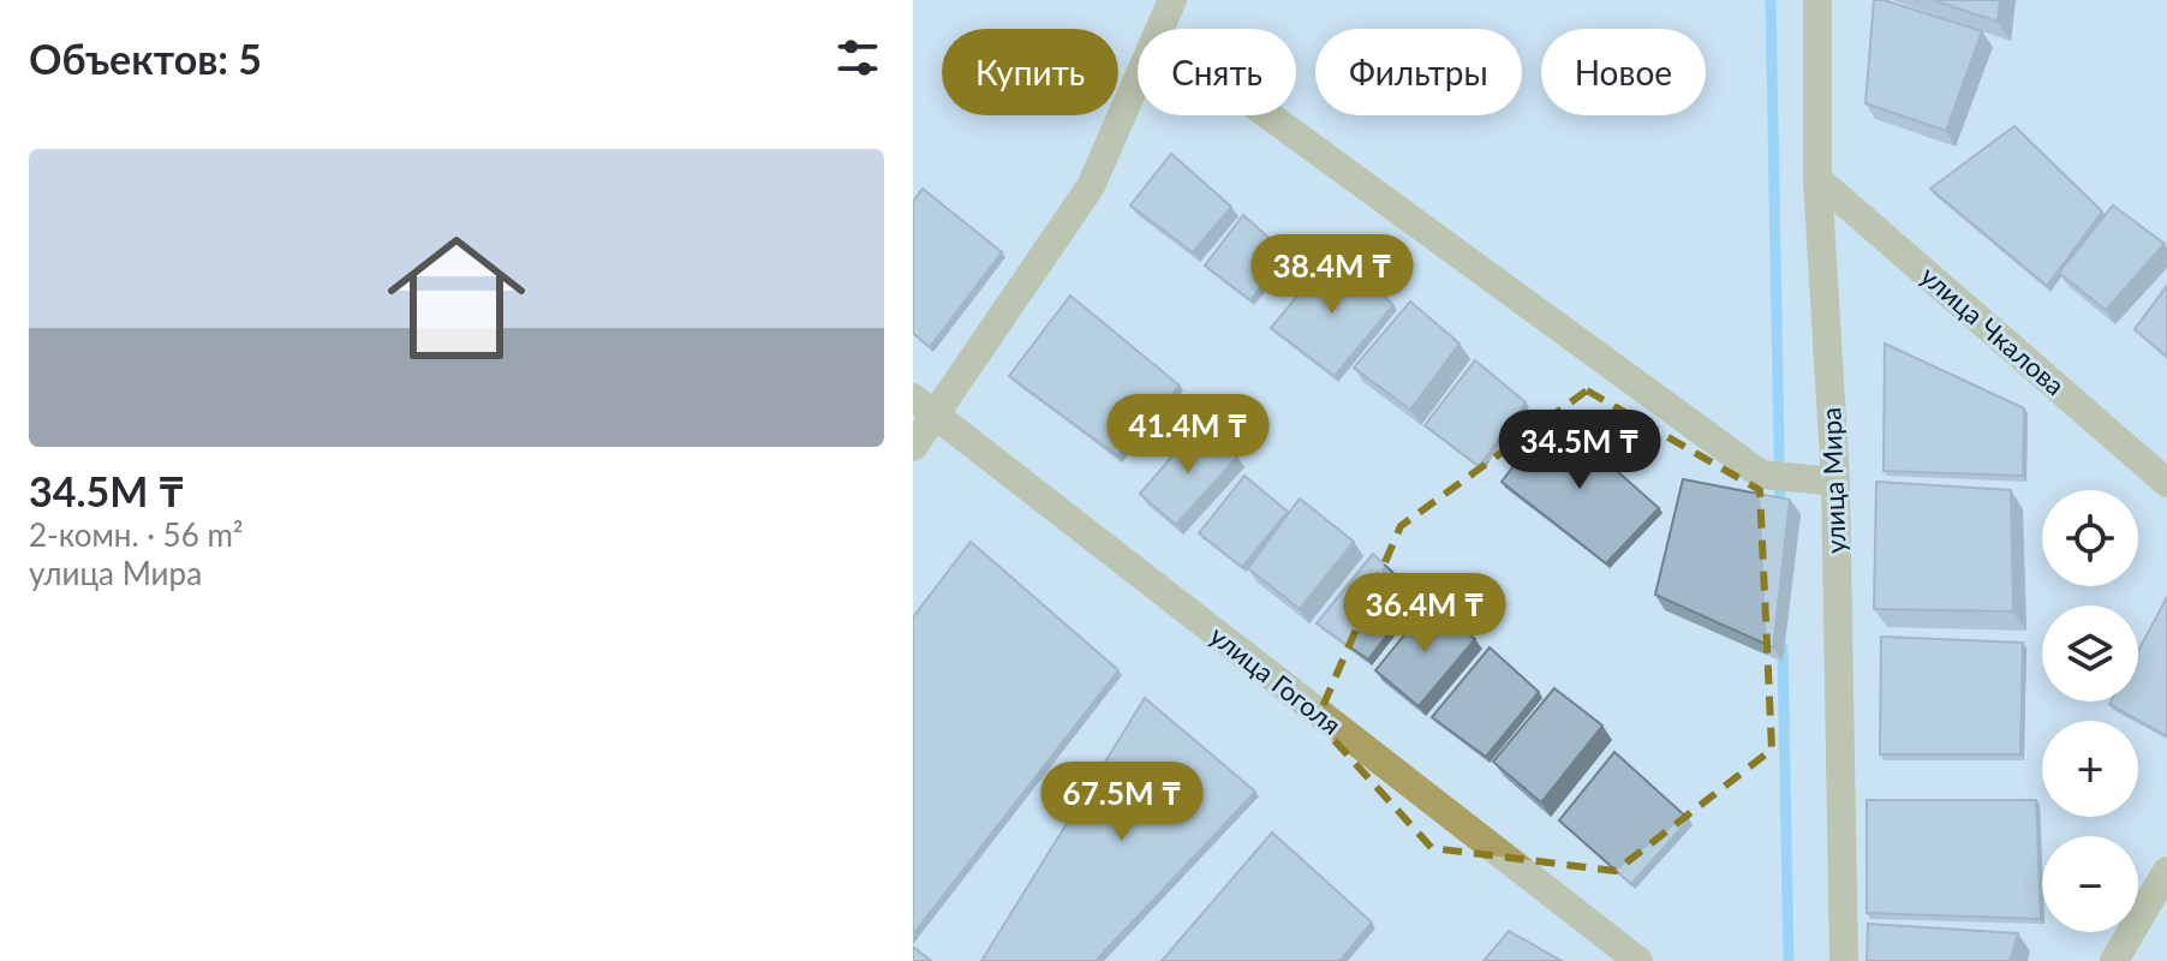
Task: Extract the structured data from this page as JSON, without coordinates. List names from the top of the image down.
{
  "streets": {
    "street": ["улица Чкалова", "улица Мира", "улица Гоголя"]
  },
  "crossings": [
    ["улица Чкалова", "улица Мира"]
  ],
  "page": {
    "heading": "Объектов: 5",
    "chip": [
      "Купить",
      "Снять",
      "Фильтры",
      "Новое"
    ],
    "list": [
      {
        "name": "34.5M ₸",
        "note": "2-комн. · 56 m² · улица Мира"
      }
    ],
    "price": [
      "38.4M ₸",
      "41.4M ₸",
      "34.5M ₸",
      "36.4M ₸",
      "67.5M ₸"
    ],
    "map_buttons": ["+", "−"]
  }
}
